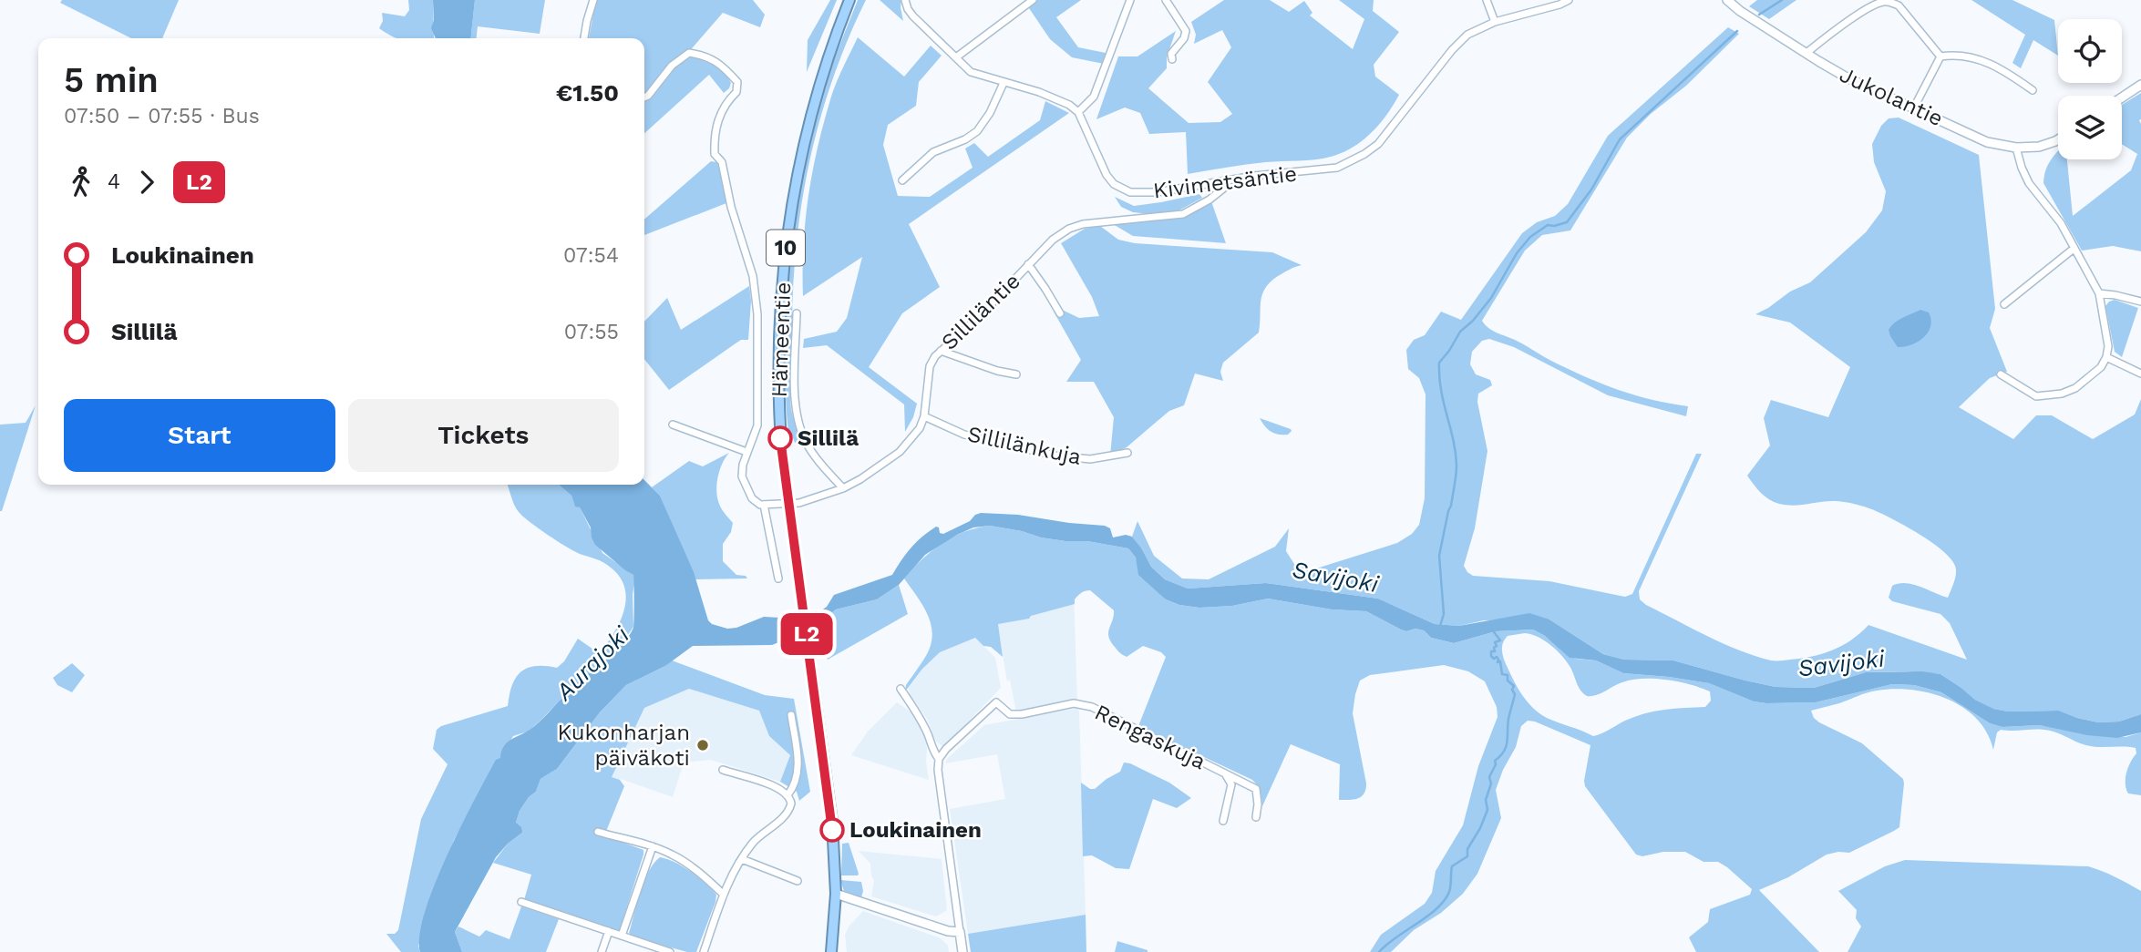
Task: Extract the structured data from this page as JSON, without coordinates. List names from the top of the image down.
{
  "streets": {
    "highway": ["10", "Hämeentie"],
    "street": [
      "Jukolantie",
      "Kivimetsäntie",
      "Silliläntie",
      "Sillilänkuja",
      "Rengaskuja"
    ]
  },
  "crossings": [
    ["Kivimetsäntie", "Silliläntie"],
    ["Silliläntie", "Hämeentie"],
    ["Silliläntie", "Sillilänkuja"]
  ],
  "water": ["Savijoki", "Aurajoki"],
  "places": ["Sillilä", "Kukonharjan päiväkoti", "Loukinainen"],
  "lines": ["bus line L2"],
  "page": {
    "on_map": "L2",
    "heading": ["5 min", "07:50 – 07:55 · Bus", "€1.50"],
    "legs": ["4", "L2"],
    "list": [
      {
        "name": "Loukinainen",
        "value": "07:54"
      },
      {
        "name": "Sillilä",
        "value": "07:55"
      }
    ],
    "buttons": ["Start", "Tickets"]
  }
}
